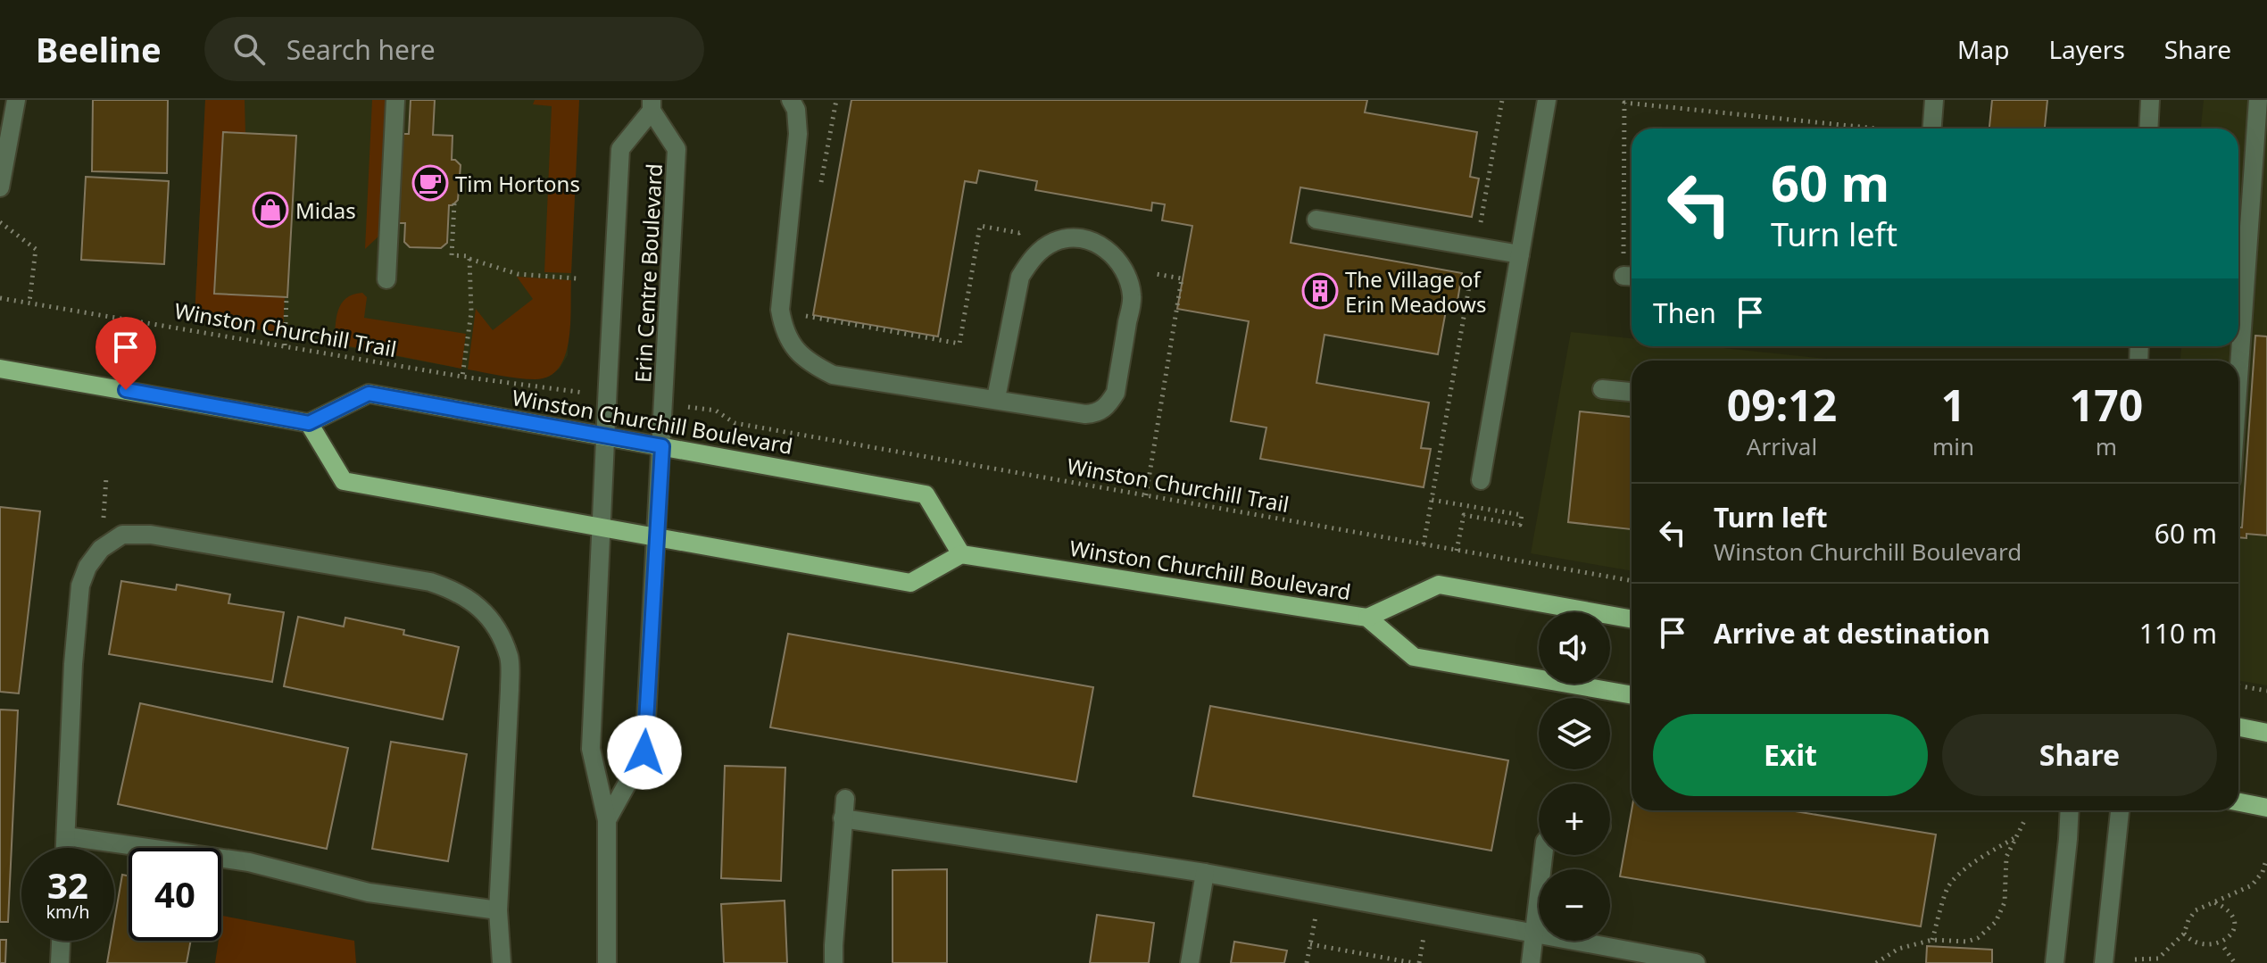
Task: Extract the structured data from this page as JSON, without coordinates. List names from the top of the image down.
{
  "streets": {
    "main road": ["Winston Churchill Boulevard"],
    "street": ["Erin Centre Boulevard"],
    "path": ["Winston Churchill Trail"]
  },
  "crossings": [
    ["Erin Centre Boulevard", "Winston Churchill Boulevard"]
  ],
  "places": {
    "cafe": ["Tim Hortons"],
    "shop": ["Midas"],
    "building": ["The Village of Erin Meadows"]
  },
  "page": {
    "header": "Beeline",
    "search": "Search here",
    "nav": ["Map", "Layers", "Share"],
    "turn": ["60 m", "Turn left"],
    "then": "Then",
    "eta": [
      "09:12",
      "Arrival",
      "1",
      "min",
      "170",
      "m"
    ],
    "list": [
      {
        "name": "Turn left",
        "note": "Winston Churchill Boulevard",
        "value": "60 m"
      },
      {
        "name": "Arrive at destination",
        "value": "110 m"
      }
    ],
    "map_buttons": ["+", "−"],
    "buttons": ["Exit", "Share"],
    "speed": "32 km/h",
    "limit": "40"
  }
}
